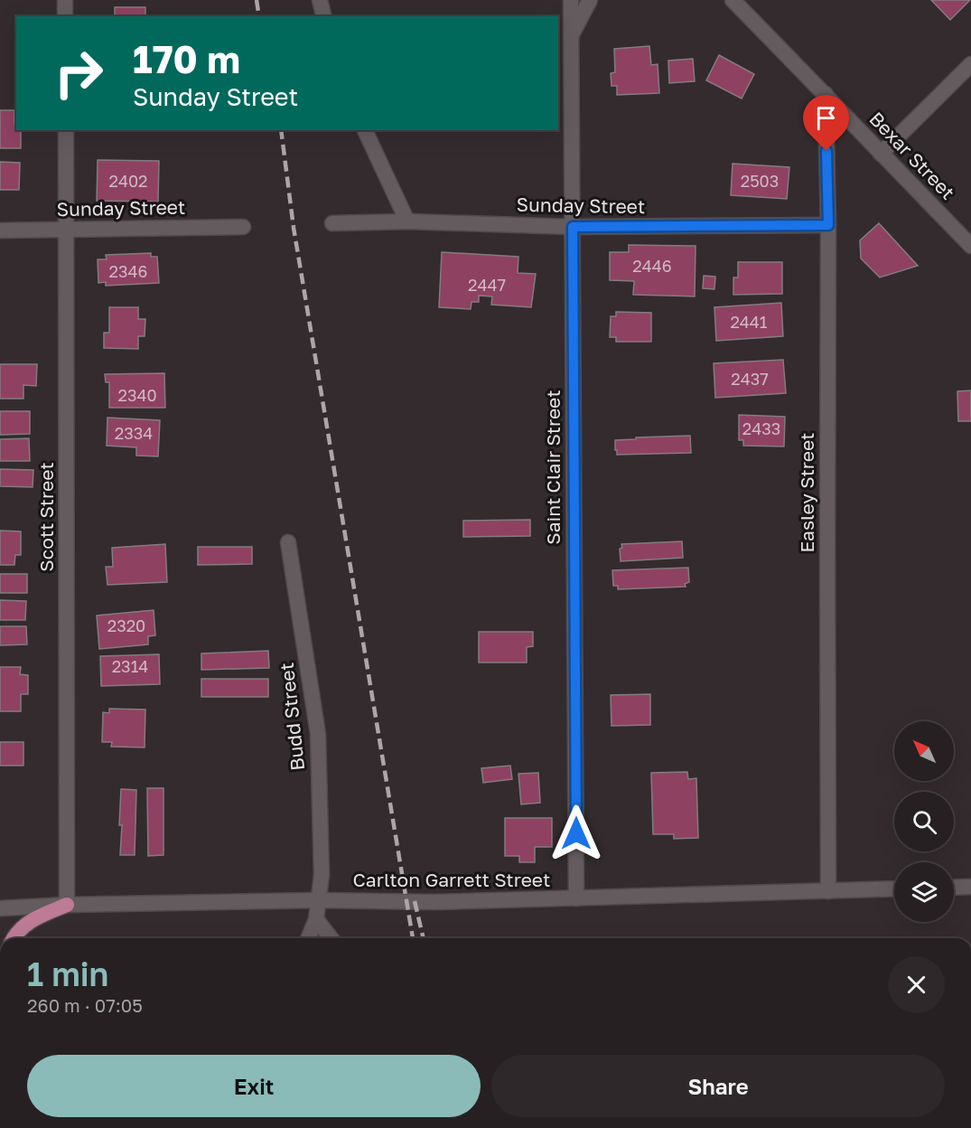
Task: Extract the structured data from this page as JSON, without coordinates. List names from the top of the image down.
{
  "streets": {
    "street": [
      "Bexar Street",
      "Sunday Street",
      "Saint Clair Street",
      "Easley Street",
      "Scott Street",
      "Budd Street",
      "Carlton Garrett Street"
    ]
  },
  "crossings": [
    ["Bexar Street", "Easley Street"],
    ["Sunday Street", "Saint Clair Street"],
    ["Sunday Street", "Easley Street"],
    ["Sunday Street", "Scott Street"],
    ["Saint Clair Street", "Carlton Garrett Street"],
    ["Easley Street", "Carlton Garrett Street"],
    ["Scott Street", "Carlton Garrett Street"],
    ["Budd Street", "Carlton Garrett Street"]
  ],
  "house_numbers": [
    "2402",
    "2503",
    "2446",
    "2346",
    "2447",
    "2441",
    "2437",
    "2340",
    "2433",
    "2334",
    "2320",
    "2314"
  ],
  "north": "top left",
  "page": {
    "turn": ["170 m", "Sunday Street"],
    "heading": ["1 min", "260 m · 07:05"],
    "buttons": ["Exit", "Share"]
  }
}
